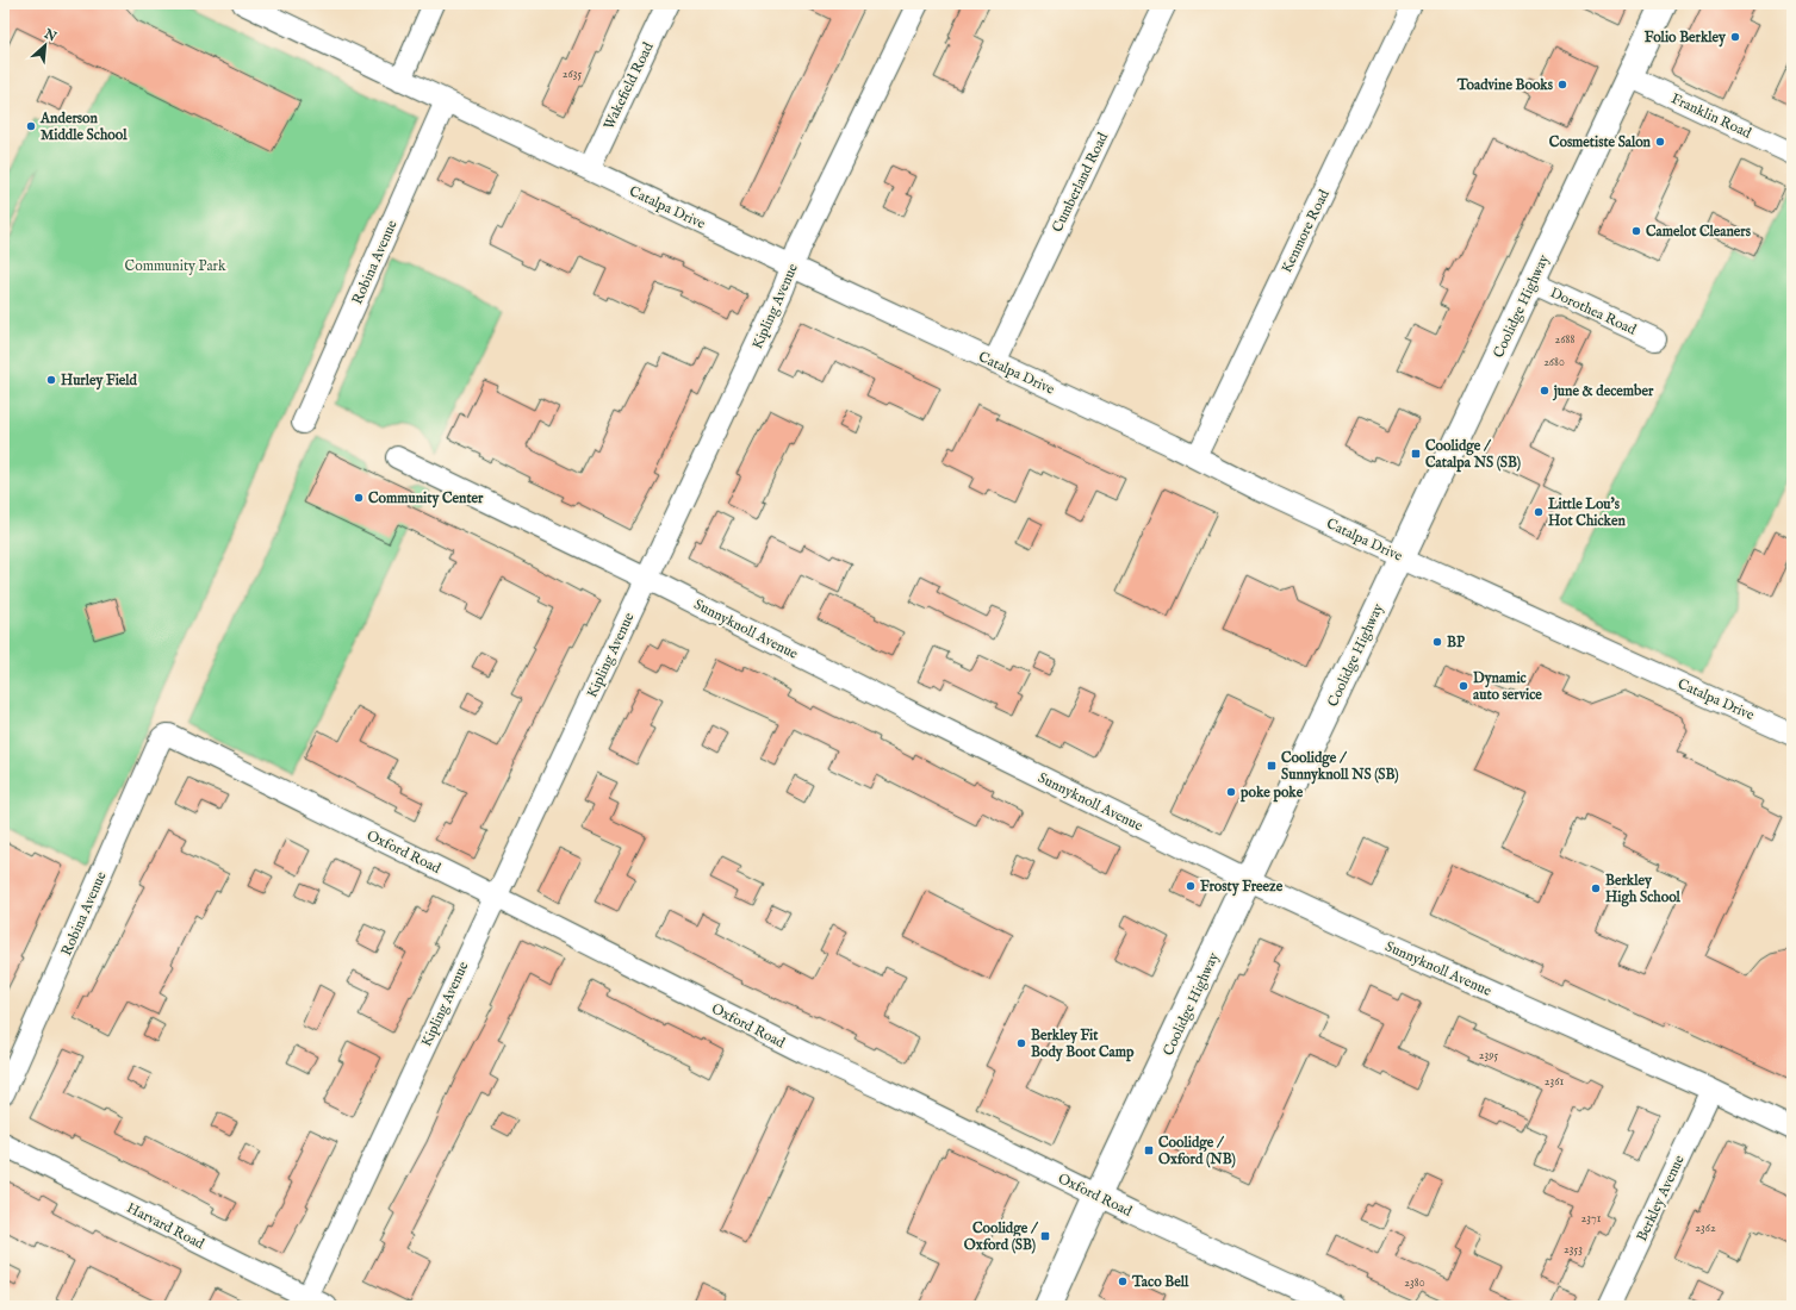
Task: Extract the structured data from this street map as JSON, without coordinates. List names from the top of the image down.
{
  "streets": {
    "main road": ["Coolidge Highway"],
    "street": [
      "Wakefield Road",
      "Franklin Road",
      "Cumberland Road",
      "Catalpa Drive",
      "Kenmore Road",
      "Robina Avenue",
      "Kipling Avenue",
      "Dorothea Road",
      "Sunnyknoll Avenue",
      "Oxford Road",
      "Berkley Avenue",
      "Harvard Road"
    ]
  },
  "crossings": [
    ["Wakefield Road", "Catalpa Drive"],
    ["Franklin Road", "Coolidge Highway"],
    ["Cumberland Road", "Catalpa Drive"],
    ["Catalpa Drive", "Kenmore Road"],
    ["Catalpa Drive", "Robina Avenue"],
    ["Catalpa Drive", "Kipling Avenue"],
    ["Catalpa Drive", "Coolidge Highway"],
    ["Robina Avenue", "Oxford Road"],
    ["Kipling Avenue", "Sunnyknoll Avenue"],
    ["Kipling Avenue", "Oxford Road"],
    ["Kipling Avenue", "Harvard Road"],
    ["Coolidge Highway", "Dorothea Road"],
    ["Coolidge Highway", "Sunnyknoll Avenue"],
    ["Coolidge Highway", "Oxford Road"],
    ["Sunnyknoll Avenue", "Berkley Avenue"]
  ],
  "parks": ["Community Park"],
  "places": {
    "other": [
      "Folio Berkley",
      "Toadvine Books",
      "Anderson Middle School",
      "Cosmetiste Salon",
      "Camelot Cleaners",
      "Hurley Field",
      "june & december",
      "Community Center",
      "Little Lou's Hot Chicken",
      "BP",
      "Dynamic auto service",
      "poke poke",
      "Frosty Freeze",
      "Berkley High School",
      "Berkley Fit Body Boot Camp",
      "Taco Bell"
    ],
    "transit": [
      "Coolidge / Catalpa NS (SB)",
      "Coolidge / Sunnyknoll NS (SB)",
      "Coolidge / Oxford (NB)",
      "Coolidge / Oxford (SB)"
    ]
  },
  "house_numbers": [
    "2635",
    "2688",
    "2680",
    "2395",
    "2361",
    "2371",
    "2362",
    "2353",
    "2380"
  ],
  "north": "top right"
}
